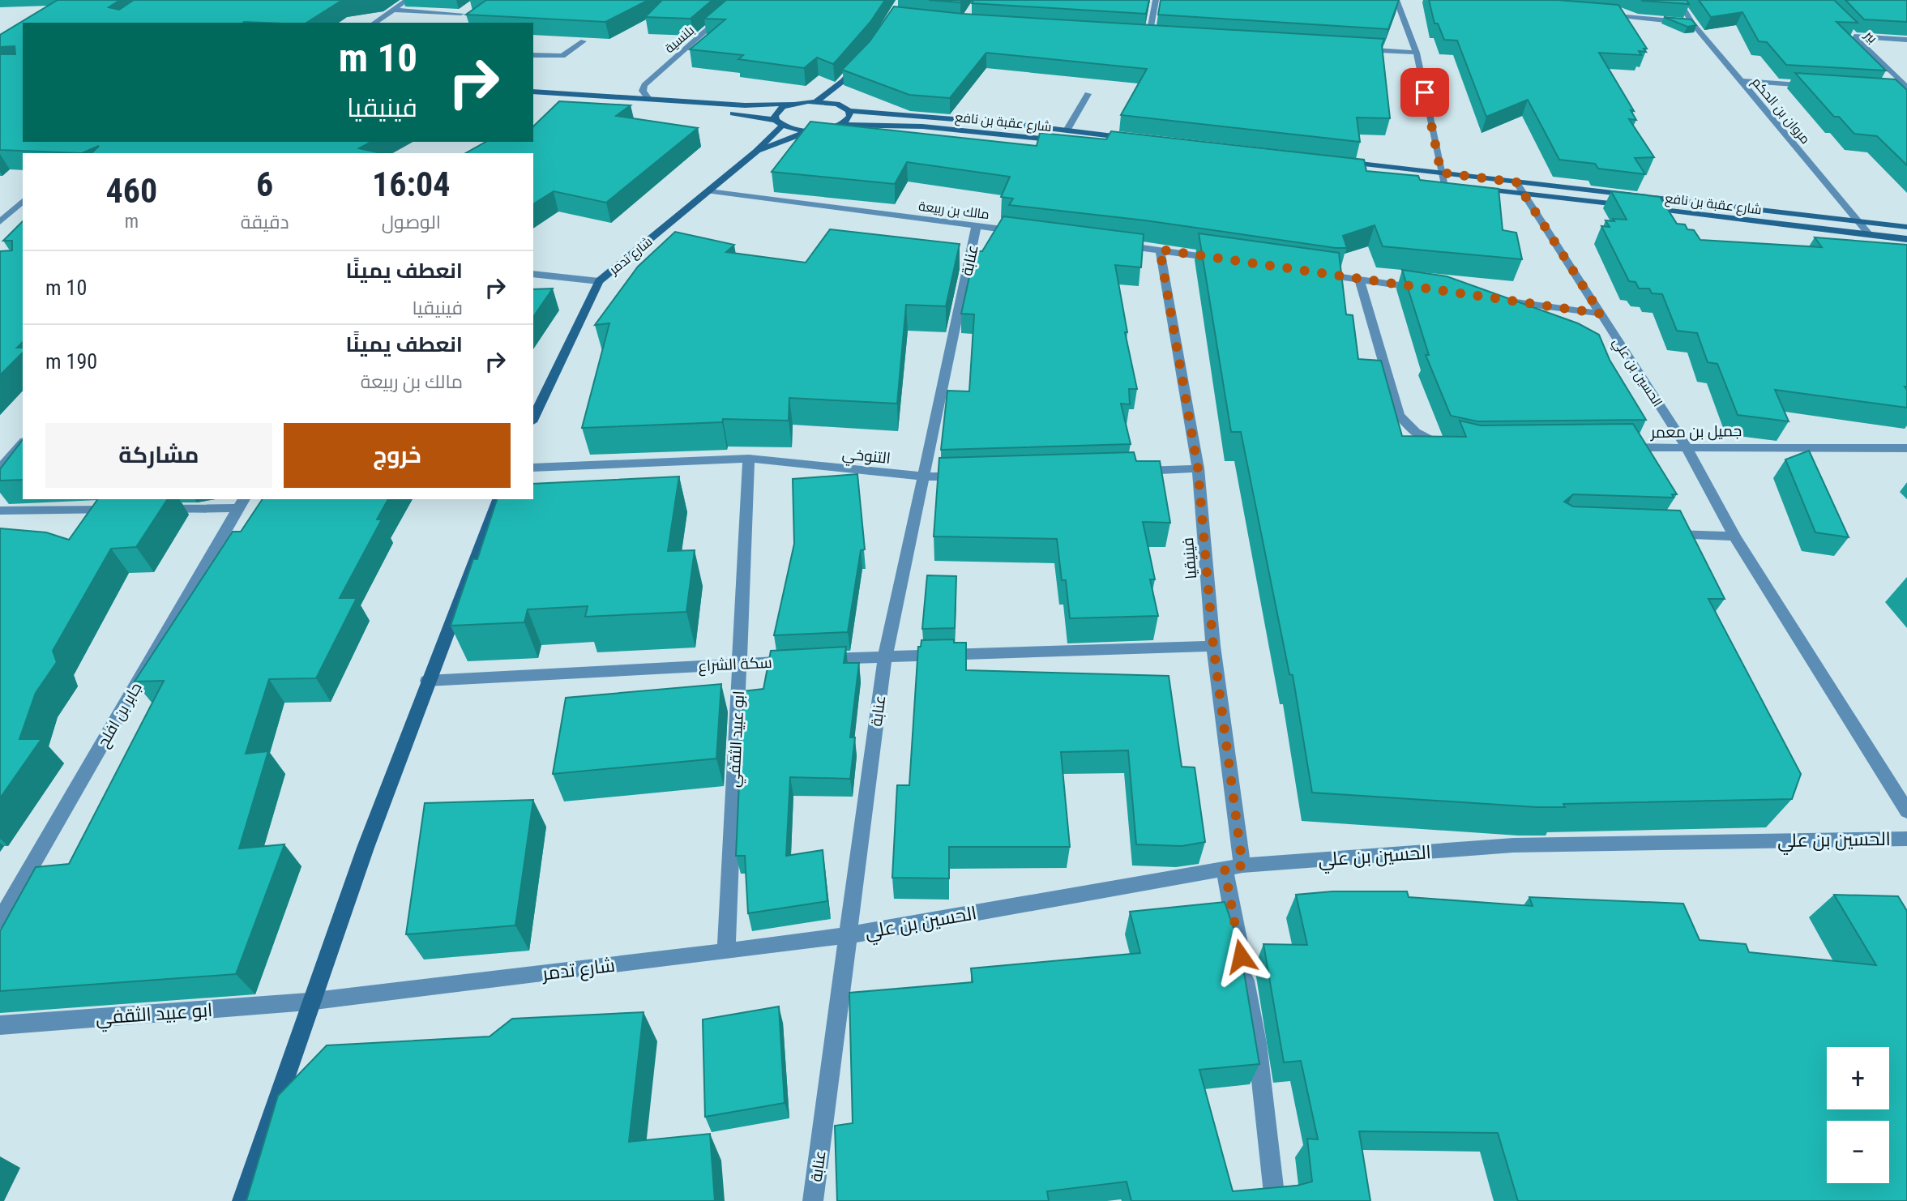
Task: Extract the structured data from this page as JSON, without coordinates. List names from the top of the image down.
{
  "streets": {
    "street": [
      "بير",
      "بلنسية",
      "مروان بن الحكم",
      "شارع عقبة بن نافع",
      "مالك بن ربيعة",
      "شارع تدمر",
      "عنابة",
      "الحسين بن علي",
      "جميل بن معمر",
      "التنوخي",
      "فينيقيا",
      "سكة الشراع",
      "جابر بن افلح",
      "ابو عبيد الثقفي"
    ]
  },
  "crossings": [
    ["مروان بن الحكم", "شارع عقبة بن نافع"],
    ["شارع عقبة بن نافع", "شارع تدمر"],
    ["شارع عقبة بن نافع", "الحسين بن علي"],
    ["مالك بن ربيعة", "شارع تدمر"],
    ["مالك بن ربيعة", "عنابة"],
    ["شارع تدمر", "عنابة"],
    ["شارع تدمر", "الحسين بن علي"],
    ["شارع تدمر", "ابو عبيد الثقفي"],
    ["عنابة", "الحسين بن علي"],
    ["عنابة", "التنوخي"],
    ["عنابة", "سكة الشراع"],
    ["الحسين بن علي", "جميل بن معمر"],
    ["الحسين بن علي", "فينيقيا"],
    ["التنوخي", "ابو عبيد الثقفي"],
    ["فينيقيا", "سكة الشراع"],
    ["سكة الشراع", "ابو عبيد الثقفي"]
  ],
  "page": {
    "turn": ["10 m", "فينيقيا"],
    "eta": [
      "16:04",
      "الوصول",
      "6",
      "دقيقة",
      "460",
      "m"
    ],
    "list": [
      {
        "name": "انعطف يمينًا",
        "note": "فينيقيا",
        "value": "10 m"
      },
      {
        "name": "انعطف يمينًا",
        "note": "مالك بن ربيعة",
        "value": "190 m"
      }
    ],
    "buttons": ["خروج", "مشاركة"],
    "map_buttons": ["+", "−"]
  }
}
